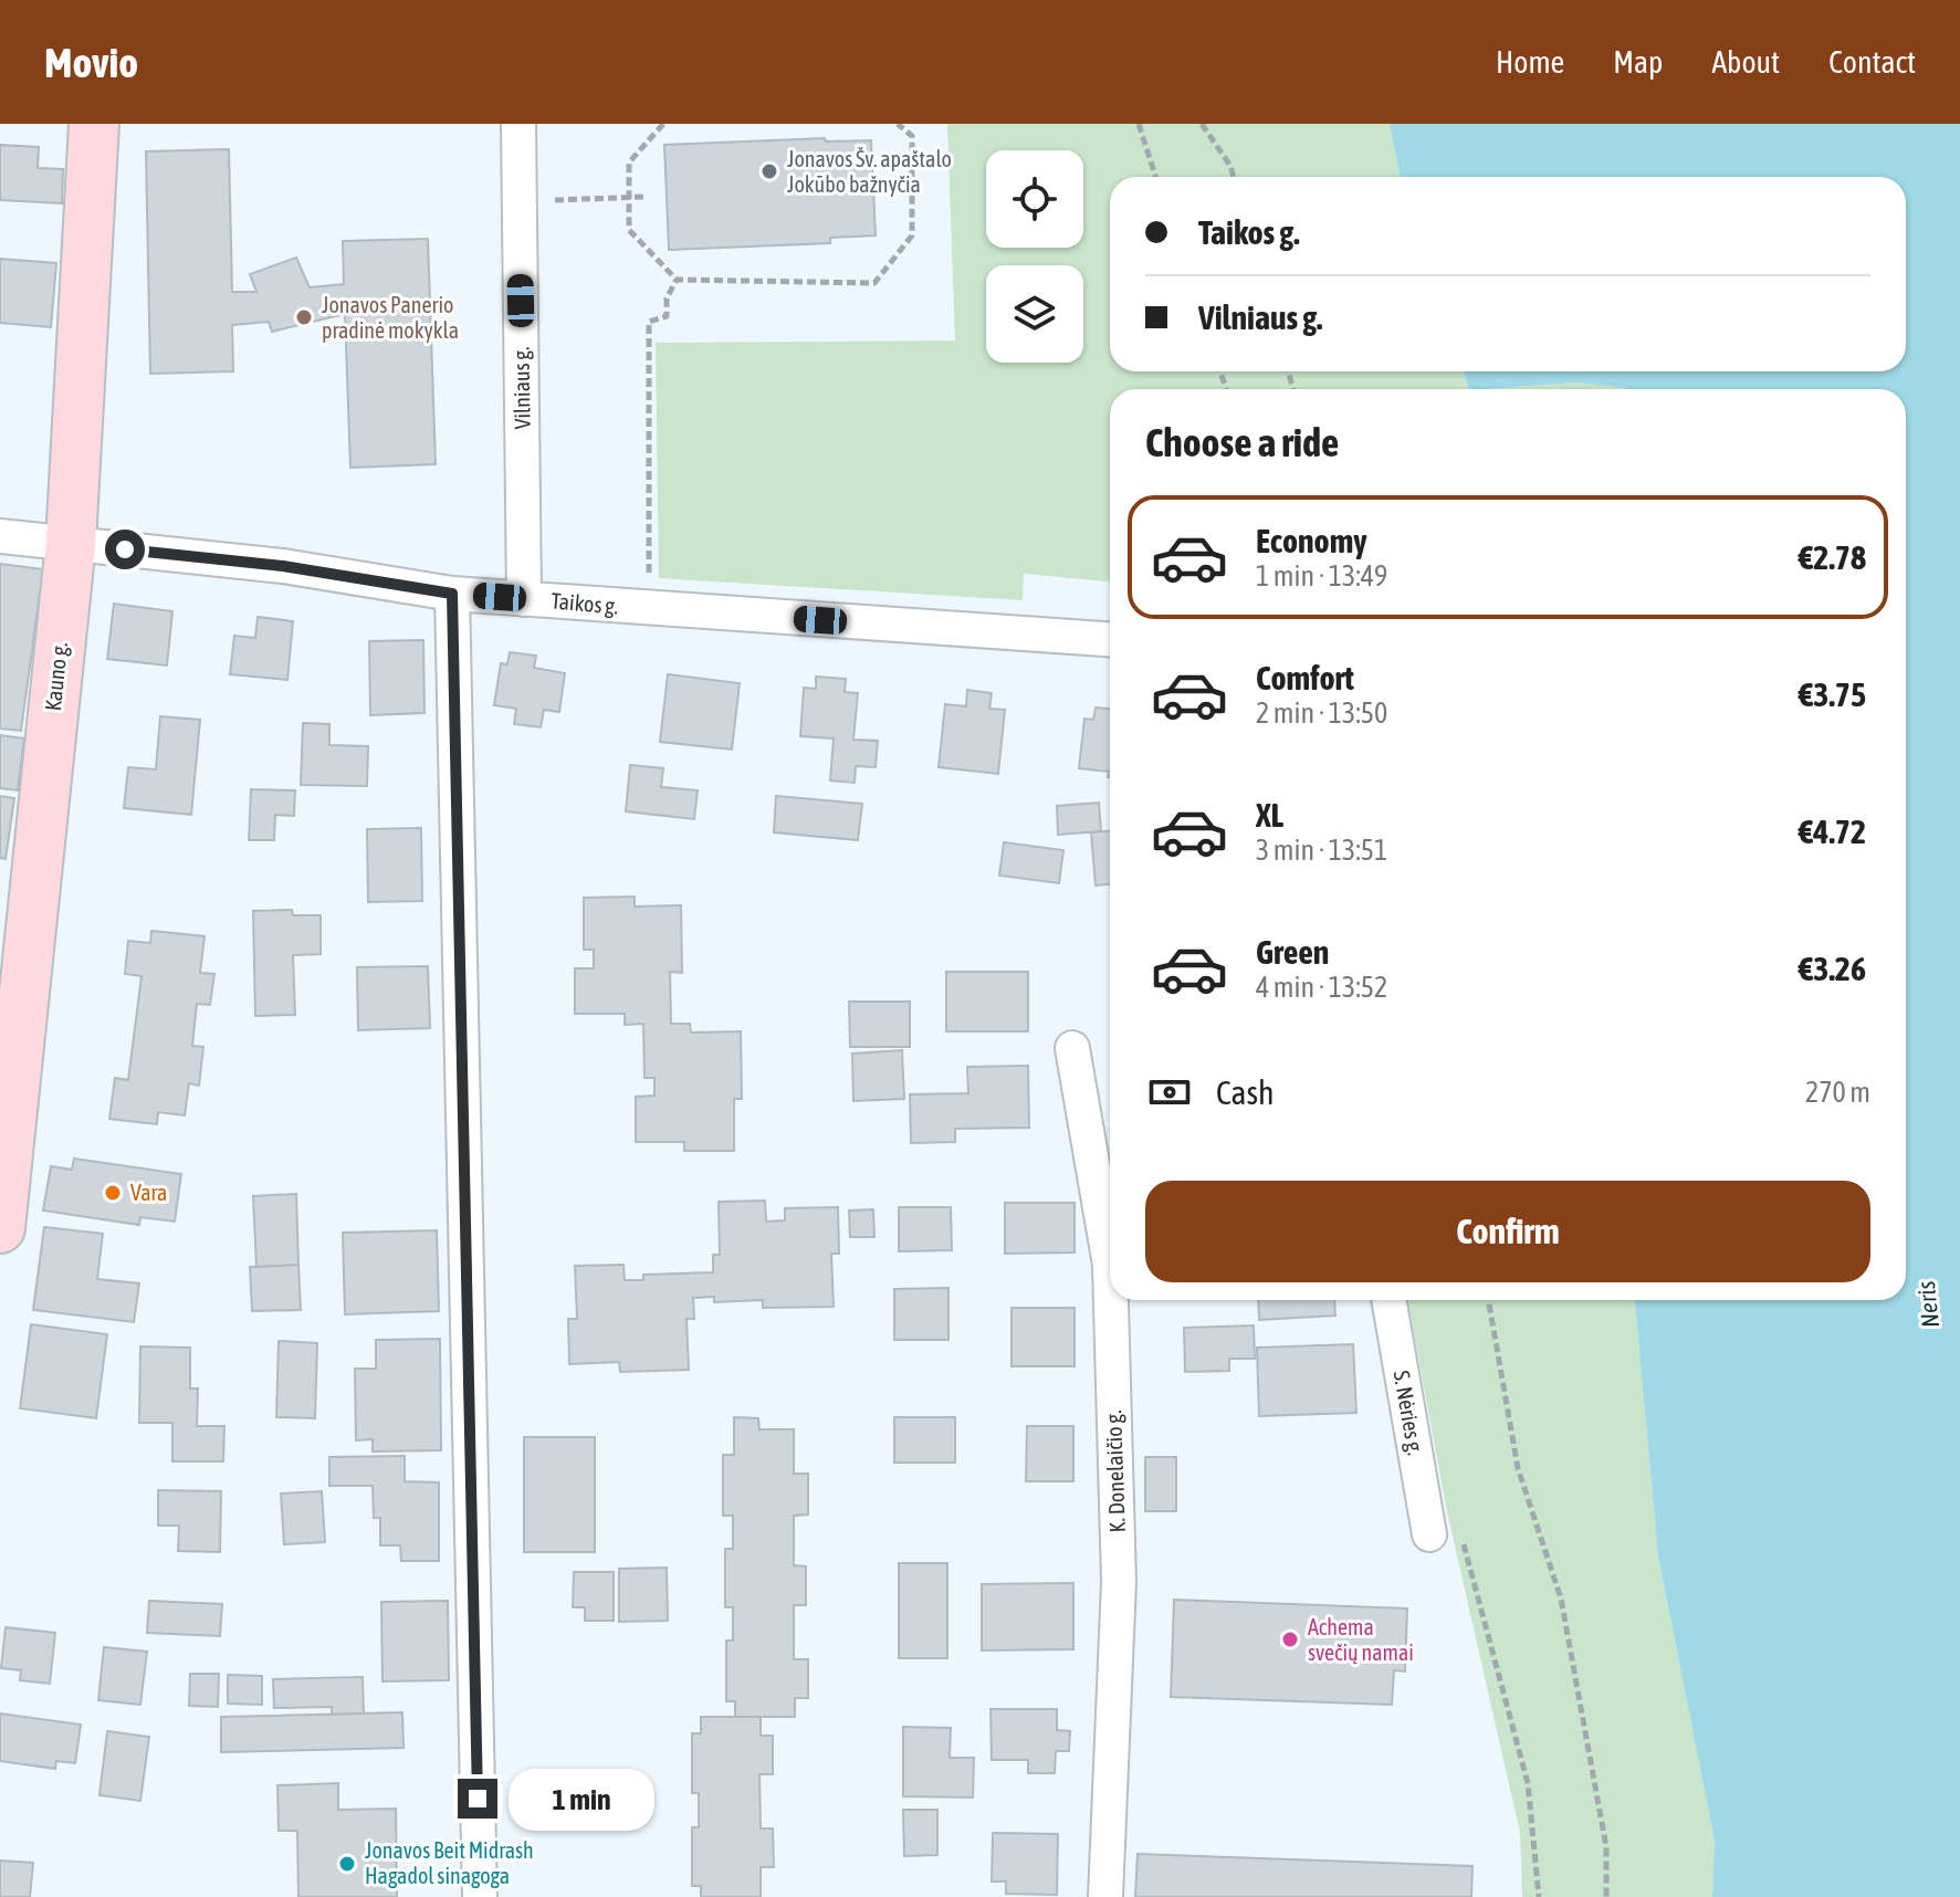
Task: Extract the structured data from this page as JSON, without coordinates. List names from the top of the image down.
{
  "streets": {
    "main road": ["Kauno g."],
    "street": [
      "Vilniaus g.",
      "Taikos g.",
      "S. Nėries g.",
      "K. Donelaičio g."
    ]
  },
  "crossings": [
    ["Vilniaus g.", "Taikos g."],
    ["Taikos g.", "Kauno g."]
  ],
  "water": ["Neris"],
  "places": [
    "Jonavos Šv. apaštalo Jokūbo bažnyčia",
    "Jonavos Panerio pradinė mokykla",
    "Vara",
    "Achema svečių namai",
    "Jonavos Beit Midrash Hagadol sinagoga"
  ],
  "page": {
    "header": "Movio",
    "nav": [
      "Home",
      "Map",
      "About",
      "Contact"
    ],
    "banner": ["Taikos g.", "Vilniaus g."],
    "heading": "Choose a ride",
    "list": [
      {
        "name": "Economy",
        "note": "1 min · 13:49",
        "value": "€2.78"
      },
      {
        "name": "Comfort",
        "note": "2 min · 13:50",
        "value": "€3.75"
      },
      {
        "name": "XL",
        "note": "3 min · 13:51",
        "value": "€4.72"
      },
      {
        "name": "Green",
        "note": "4 min · 13:52",
        "value": "€3.26"
      }
    ],
    "pay": ["Cash", "270 m"],
    "buttons": "Confirm",
    "bubble": "1 min"
  }
}
